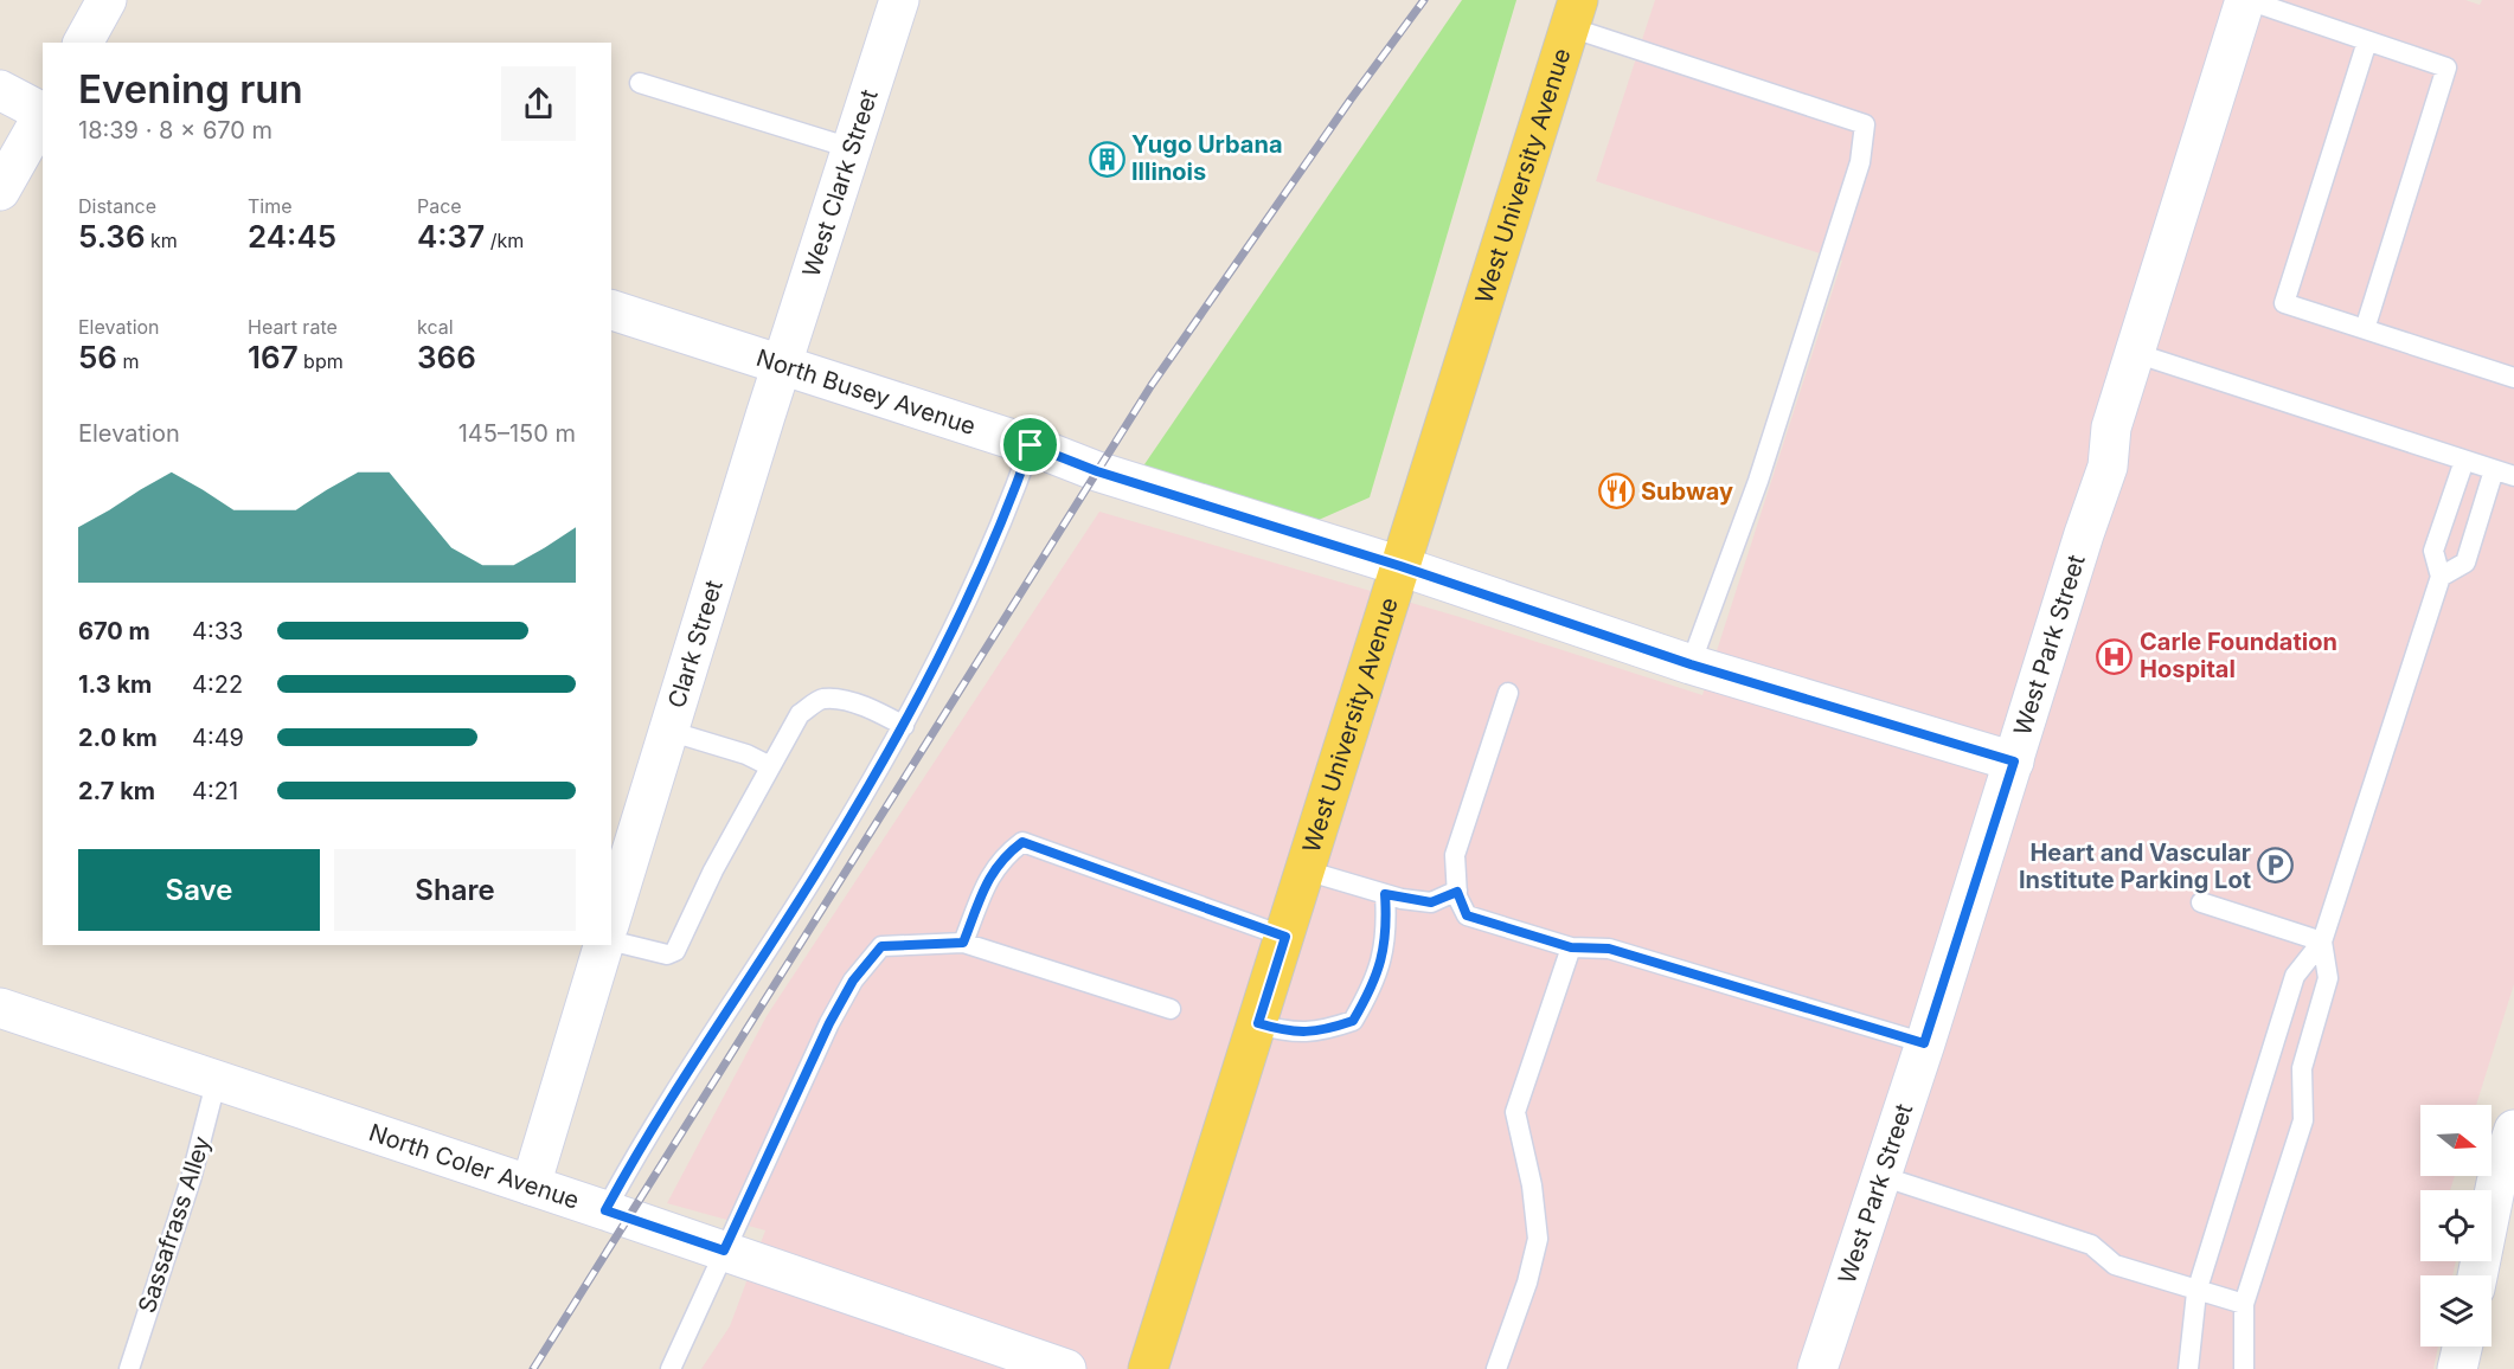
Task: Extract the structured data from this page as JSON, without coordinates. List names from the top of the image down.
{
  "streets": {
    "main road": ["West University Avenue"],
    "street": [
      "West Clark Street",
      "North Busey Avenue",
      "Clark Street",
      "West Park Street",
      "North Coler Avenue"
    ],
    "lane": ["Sassafrass Alley"]
  },
  "crossings": [
    ["West University Avenue", "North Busey Avenue"],
    ["West Clark Street", "North Busey Avenue"],
    ["West Clark Street", "Clark Street"],
    ["North Busey Avenue", "Clark Street"],
    ["North Busey Avenue", "West Park Street"],
    ["North Coler Avenue", "Sassafrass Alley"]
  ],
  "places": {
    "building": ["Yugo Urbana Illinois"],
    "restaurant": ["Subway"],
    "hospital": ["Carle Foundation Hospital"],
    "parking": ["Heart and Vascular Institute Parking Lot"]
  },
  "north": "right",
  "page": {
    "heading": ["Evening run", "18:39 · 8 × 670 m"],
    "stats": [
      ["Distance", "5.36 km"],
      ["Time", "24:45"],
      ["Pace", "4:37 /km"],
      ["Elevation", "56 m"],
      ["Heart rate", "167 bpm"],
      ["kcal", "366"]
    ],
    "chart": ["Elevation", "145–150 m"],
    "list": [
      {
        "name": "670 m",
        "note": "4:33"
      },
      {
        "name": "1.3 km",
        "note": "4:22"
      },
      {
        "name": "2.0 km",
        "note": "4:49"
      },
      {
        "name": "2.7 km",
        "note": "4:21"
      }
    ],
    "buttons": ["Save", "Share"]
  }
}
